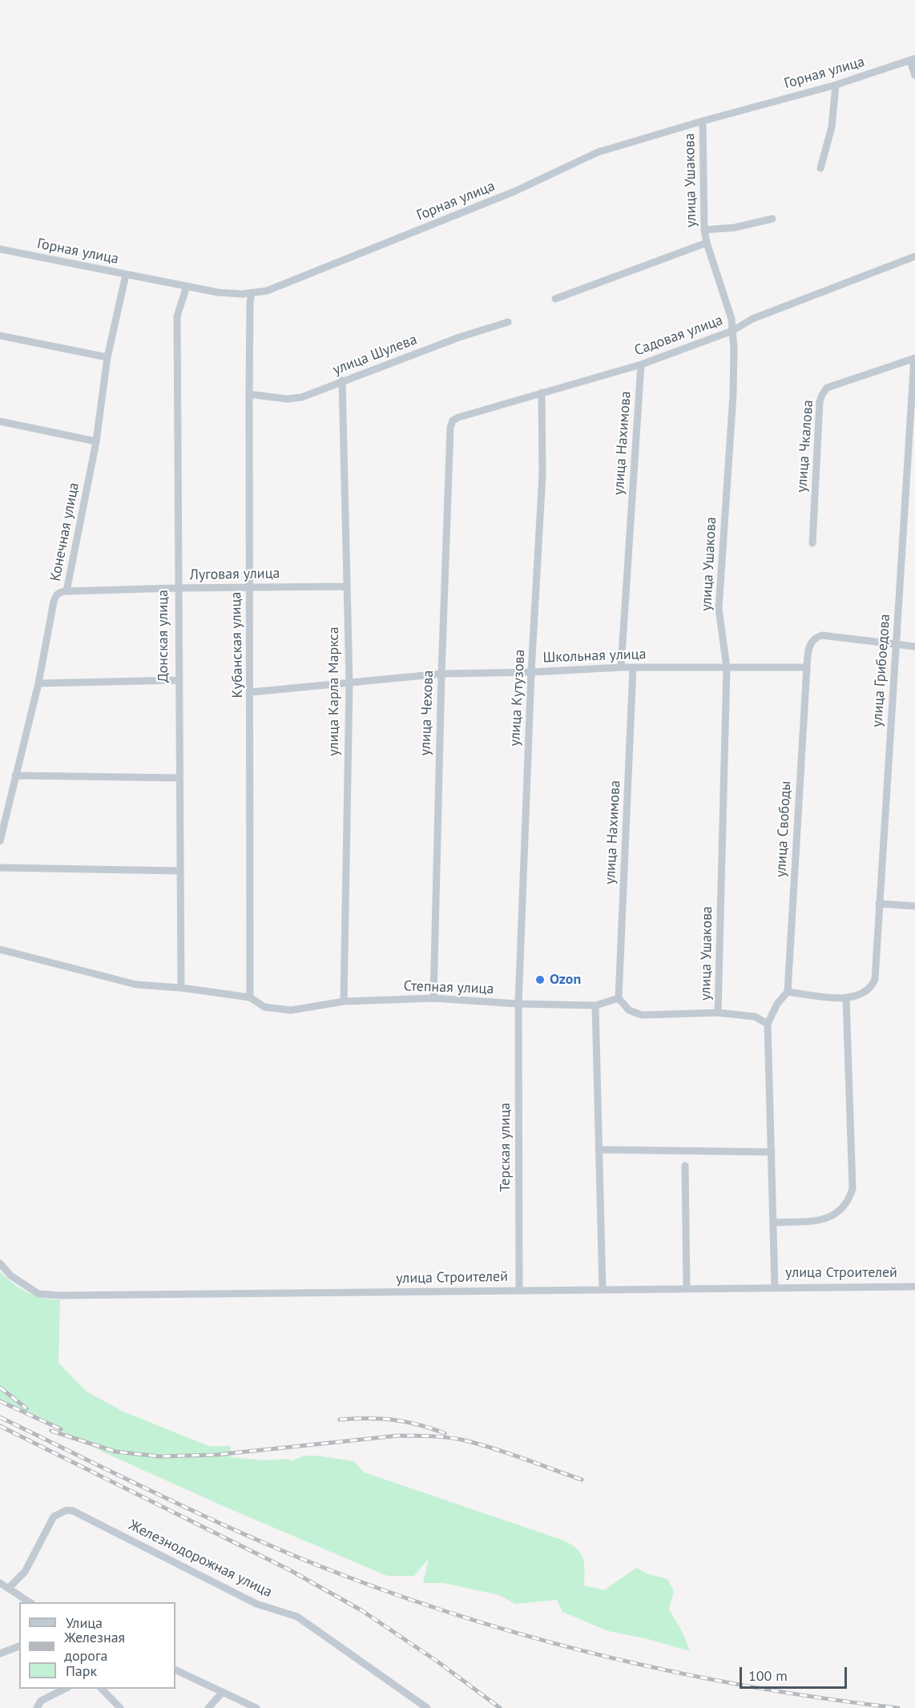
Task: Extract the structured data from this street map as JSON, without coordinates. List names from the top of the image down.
{
  "streets": {
    "street": [
      "Горная улица",
      "улица Ушакова",
      "Садовая улица",
      "улица Шулева",
      "улица Нахимова",
      "улица Чкалова",
      "Конечная улица",
      "Луговая улица",
      "Донская улица",
      "Кубанская улица",
      "Школьная улица",
      "улица Грибоедова",
      "улица Карла Маркса",
      "улица Кутузова",
      "улица Чехова",
      "улица Свободы",
      "Степная улица",
      "Терская улица",
      "улица Строителей",
      "Железнодорожная улица"
    ]
  },
  "crossings": [
    ["Горная улица", "улица Ушакова"],
    ["Горная улица", "Конечная улица"],
    ["Горная улица", "Донская улица"],
    ["Горная улица", "Кубанская улица"],
    ["улица Ушакова", "Садовая улица"],
    ["улица Ушакова", "Школьная улица"],
    ["Садовая улица", "улица Нахимова"],
    ["Садовая улица", "улица Кутузова"],
    ["Садовая улица", "улица Чехова"],
    ["улица Шулева", "Кубанская улица"],
    ["улица Шулева", "улица Карла Маркса"],
    ["улица Нахимова", "Школьная улица"],
    ["улица Нахимова", "Степная улица"],
    ["улица Чкалова", "улица Грибоедова"],
    ["Конечная улица", "Луговая улица"],
    ["Луговая улица", "Донская улица"],
    ["Луговая улица", "Кубанская улица"],
    ["Луговая улица", "улица Карла Маркса"],
    ["Донская улица", "Степная улица"],
    ["Кубанская улица", "Школьная улица"],
    ["Кубанская улица", "Степная улица"],
    ["Школьная улица", "улица Карла Маркса"],
    ["Школьная улица", "улица Кутузова"],
    ["Школьная улица", "улица Чехова"],
    ["Школьная улица", "улица Свободы"],
    ["улица Карла Маркса", "Степная улица"],
    ["улица Кутузова", "Степная улица"],
    ["улица Кутузова", "Терская улица"],
    ["улица Чехова", "Степная улица"],
    ["Степная улица", "Терская улица"],
    ["Терская улица", "улица Строителей"]
  ],
  "places": ["Ozon"],
  "legend": ["Улица", "Железная дорога", "Парк"],
  "scale_bar": "100 m"
}
